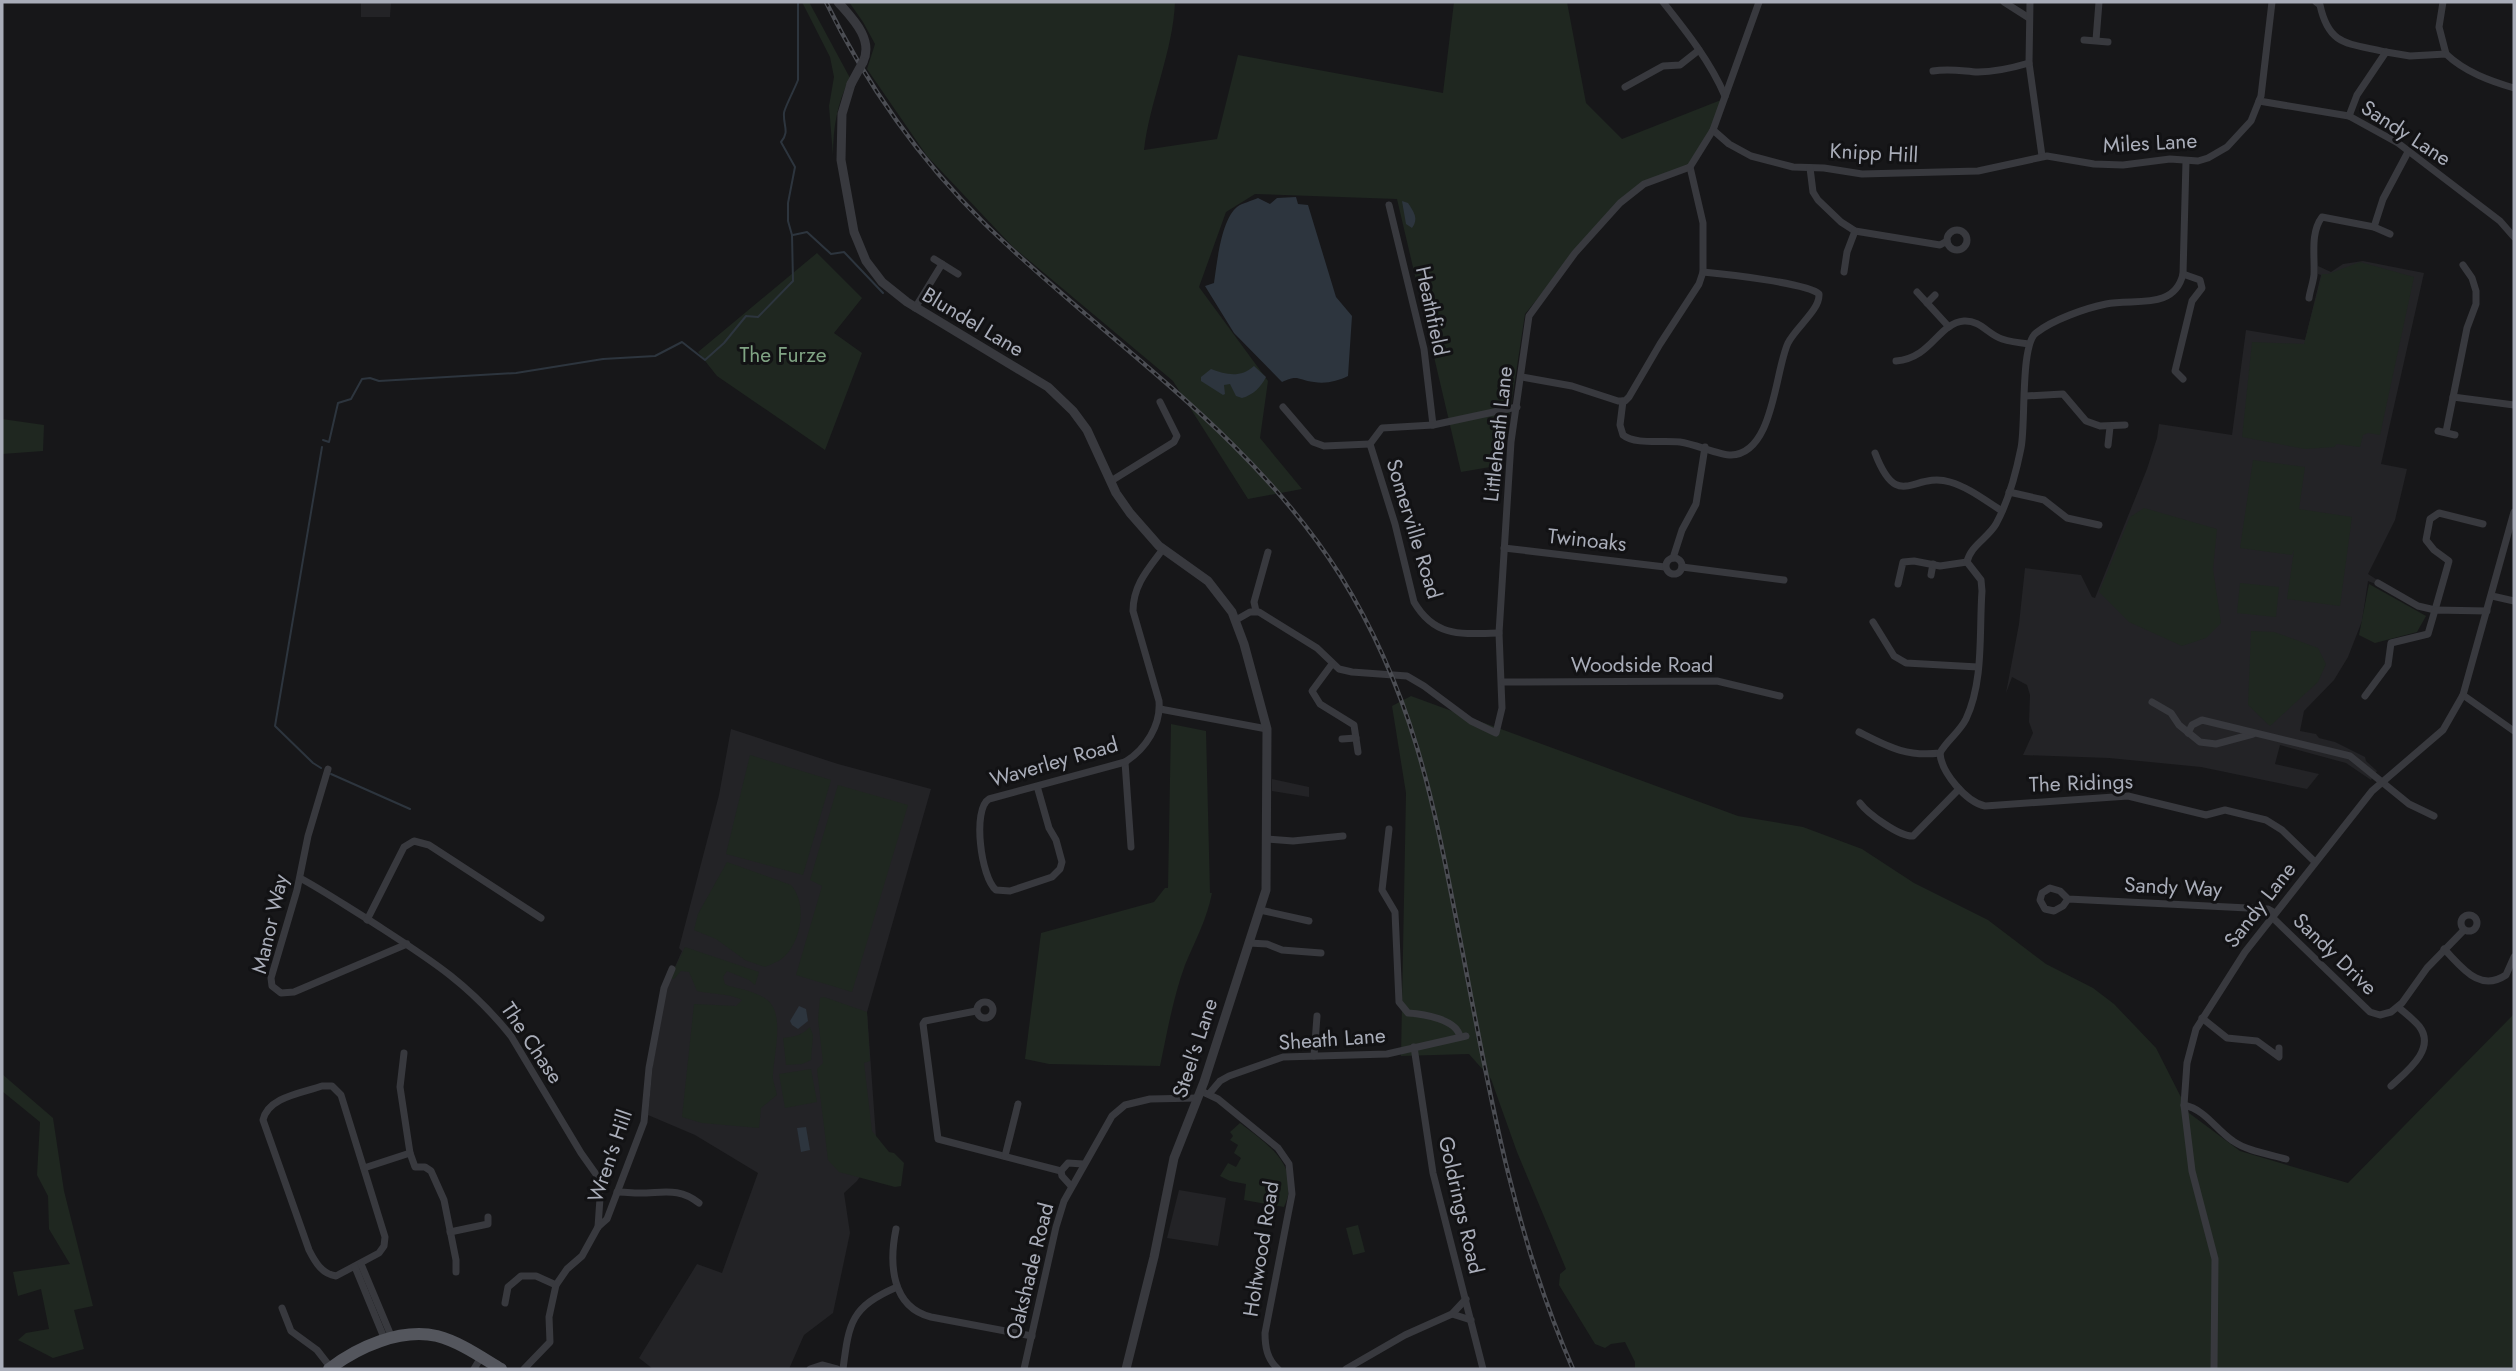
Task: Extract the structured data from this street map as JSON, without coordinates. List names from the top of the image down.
{
  "streets": {
    "street": [
      "Sandy Lane",
      "Miles Lane",
      "Knipp Hill",
      "Heathfield",
      "Blundel Lane",
      "Littleheath Lane",
      "Somerville Road",
      "Twinoaks",
      "Woodside Road",
      "Waverley Road",
      "The Ridings",
      "Sandy Way",
      "Manor Way",
      "Sandy Drive",
      "Sheath Lane",
      "The Chase",
      "Steel's Lane",
      "Wren's Hill",
      "Goldrings Road",
      "Holtwood Road",
      "Oakshade Road"
    ]
  },
  "crossings": [
    ["Sandy Lane", "Miles Lane"],
    ["Sandy Lane", "The Ridings"],
    ["Sandy Lane", "Sandy Way"],
    ["Sandy Lane", "Sandy Drive"],
    ["Miles Lane", "Knipp Hill"],
    ["Heathfield", "Somerville Road"],
    ["Blundel Lane", "Steel's Lane"],
    ["Littleheath Lane", "Somerville Road"],
    ["Littleheath Lane", "Twinoaks"],
    ["Littleheath Lane", "Woodside Road"],
    ["Sandy Way", "Sandy Drive"],
    ["Manor Way", "The Chase"],
    ["Sheath Lane", "Steel's Lane"],
    ["Sheath Lane", "Goldrings Road"],
    ["Sheath Lane", "Holtwood Road"],
    ["Sheath Lane", "Oakshade Road"],
    ["The Chase", "Wren's Hill"],
    ["Steel's Lane", "Holtwood Road"],
    ["Steel's Lane", "Oakshade Road"],
    ["Holtwood Road", "Oakshade Road"]
  ],
  "parks": ["The Furze"]
}
